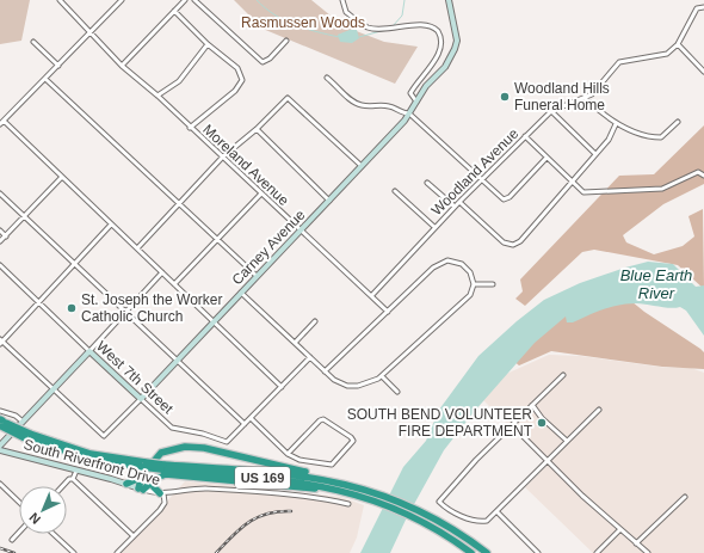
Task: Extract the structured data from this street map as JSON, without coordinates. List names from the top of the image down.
{
  "streets": {
    "highway": ["US 169"],
    "main road": ["Carney Avenue", "West 7th Street", "South Riverfront Drive"],
    "street": ["Moreland Avenue", "Woodland Avenue"]
  },
  "crossings": [
    ["Moreland Avenue", "Woodland Avenue"],
    ["Moreland Avenue", "Carney Avenue"],
    ["Carney Avenue", "West 7th Street"]
  ],
  "water": ["Blue Earth River"],
  "parks": ["Rasmussen Woods"],
  "places": ["Woodland Hills Funeral Home", "St. Joseph the Worker Catholic Church", "SOUTH BEND VOLUNTEER FIRE DEPARTMENT"],
  "north": "bottom left"
}
